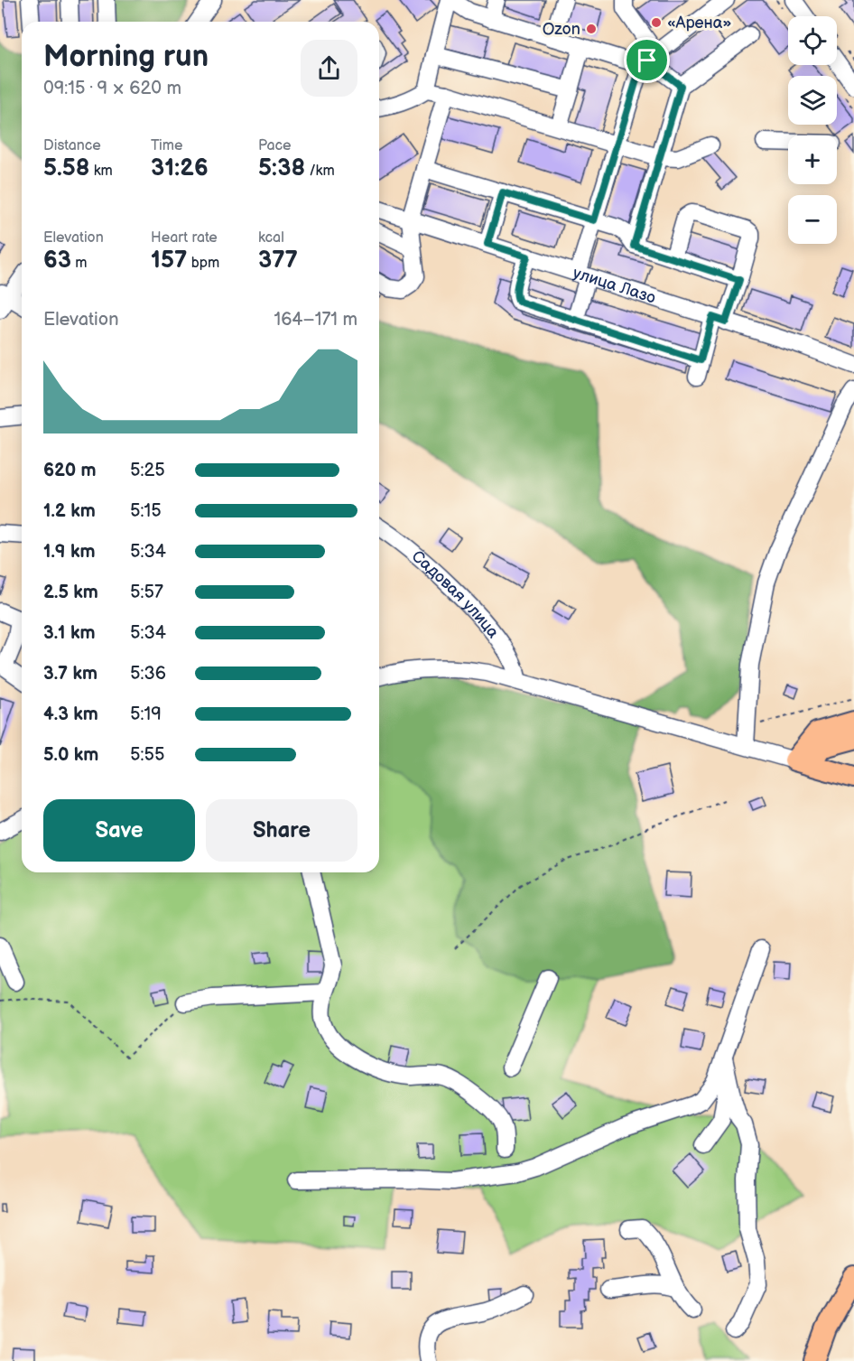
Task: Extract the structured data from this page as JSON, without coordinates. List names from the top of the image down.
{
  "streets": {
    "street": ["улица Лазо", "Садовая улица"]
  },
  "places": ["«Арена»", "Ozon"],
  "page": {
    "map_buttons": ["+", "−"],
    "heading": ["Morning run", "09:15 · 9 × 620 m"],
    "stats": [
      ["Distance", "5.58 km"],
      ["Time", "31:26"],
      ["Pace", "5:38 /km"],
      ["Elevation", "63 m"],
      ["Heart rate", "157 bpm"],
      ["kcal", "377"]
    ],
    "chart": ["Elevation", "164–171 m"],
    "list": [
      {
        "name": "620 m",
        "note": "5:25"
      },
      {
        "name": "1.2 km",
        "note": "5:15"
      },
      {
        "name": "1.9 km",
        "note": "5:34"
      },
      {
        "name": "2.5 km",
        "note": "5:57"
      },
      {
        "name": "3.1 km",
        "note": "5:34"
      },
      {
        "name": "3.7 km",
        "note": "5:36"
      },
      {
        "name": "4.3 km",
        "note": "5:19"
      },
      {
        "name": "5.0 km",
        "note": "5:55"
      }
    ],
    "buttons": ["Save", "Share"]
  }
}
